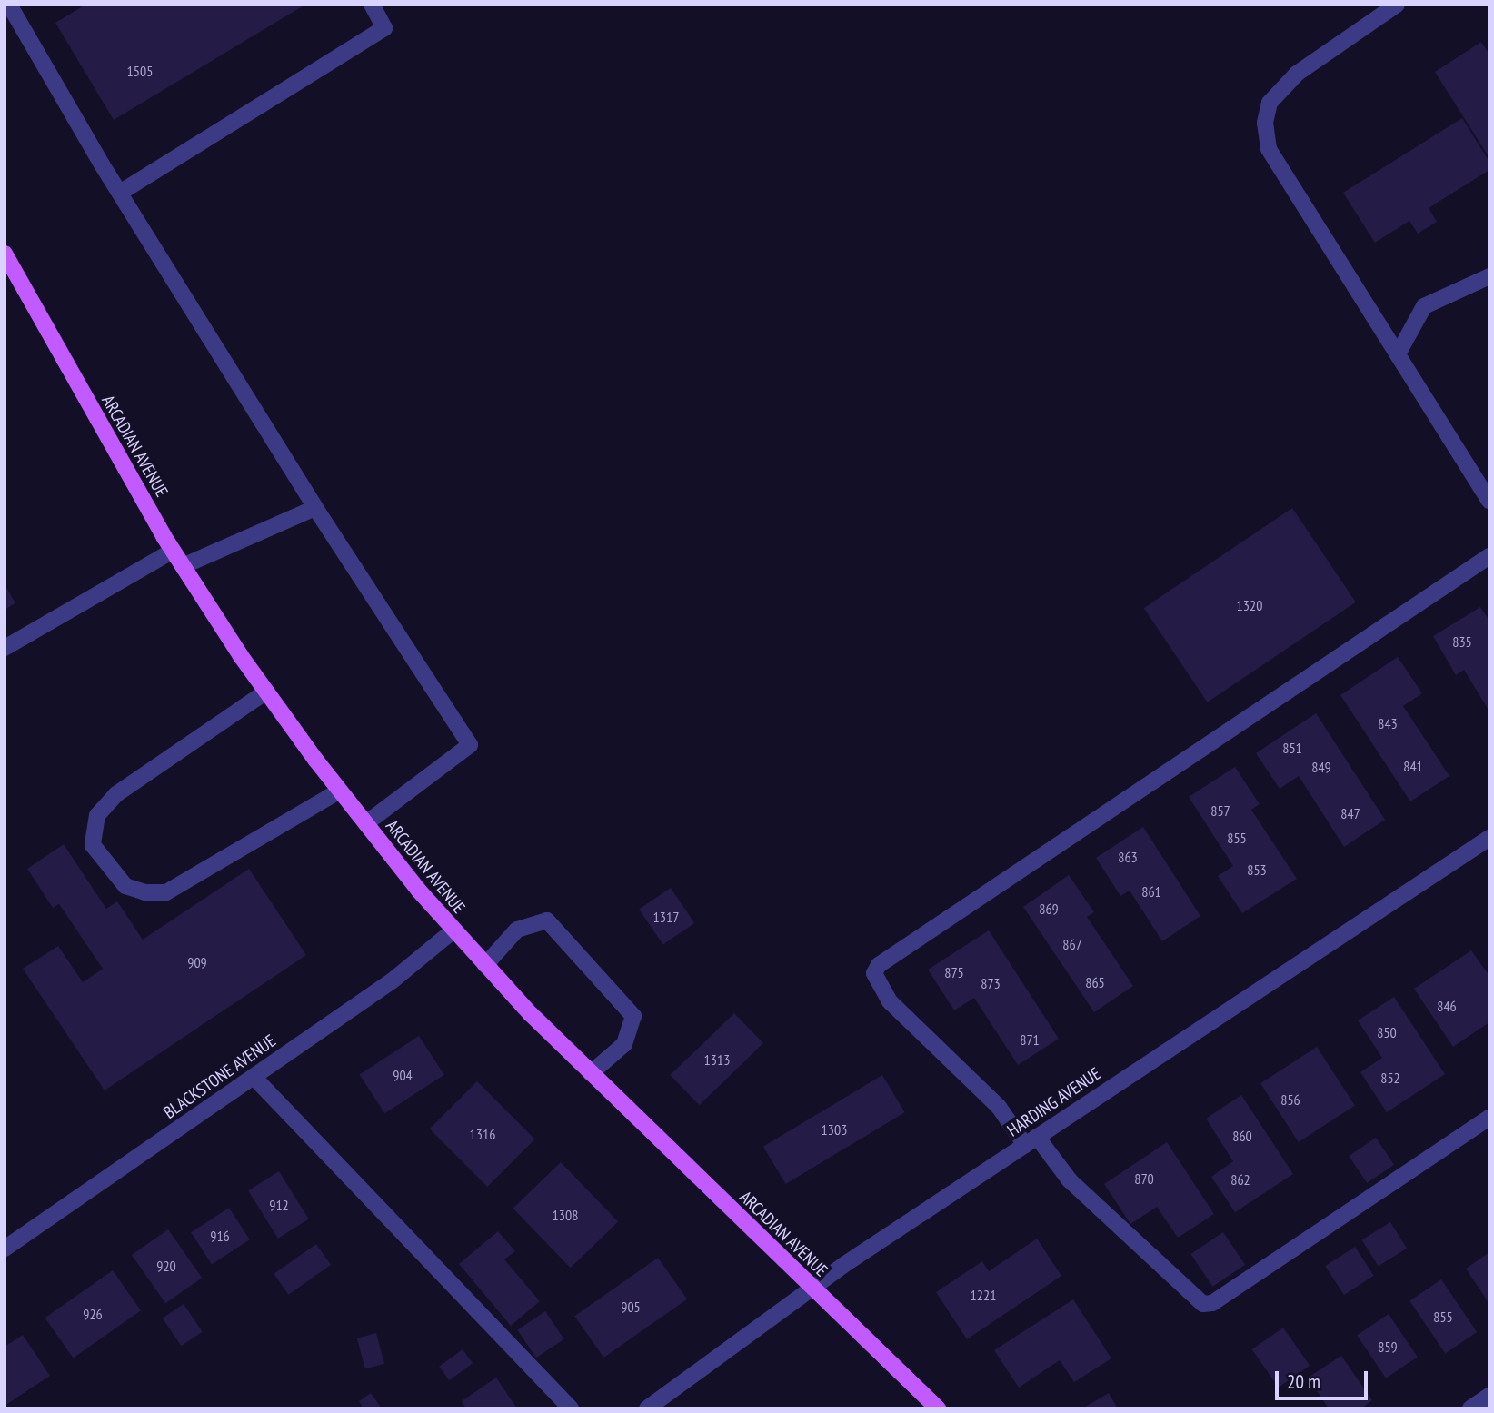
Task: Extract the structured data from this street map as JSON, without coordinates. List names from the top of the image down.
{
  "streets": {
    "main road": ["ARCADIAN AVENUE"],
    "street": ["BLACKSTONE AVENUE", "HARDING AVENUE"]
  },
  "crossings": [
    ["ARCADIAN AVENUE", "BLACKSTONE AVENUE"],
    ["ARCADIAN AVENUE", "HARDING AVENUE"]
  ],
  "house_numbers": [
    "1505",
    "1320",
    "835",
    "843",
    "851",
    "841",
    "849",
    "857",
    "847",
    "855",
    "863",
    "853",
    "861",
    "869",
    "1317",
    "867",
    "909",
    "875",
    "865",
    "873",
    "846",
    "850",
    "871",
    "1313",
    "904",
    "852",
    "856",
    "1303",
    "1316",
    "860",
    "870",
    "862",
    "912",
    "1308",
    "916",
    "920",
    "1221",
    "905",
    "926",
    "855",
    "859"
  ],
  "scale_bar": "20 m"
}
